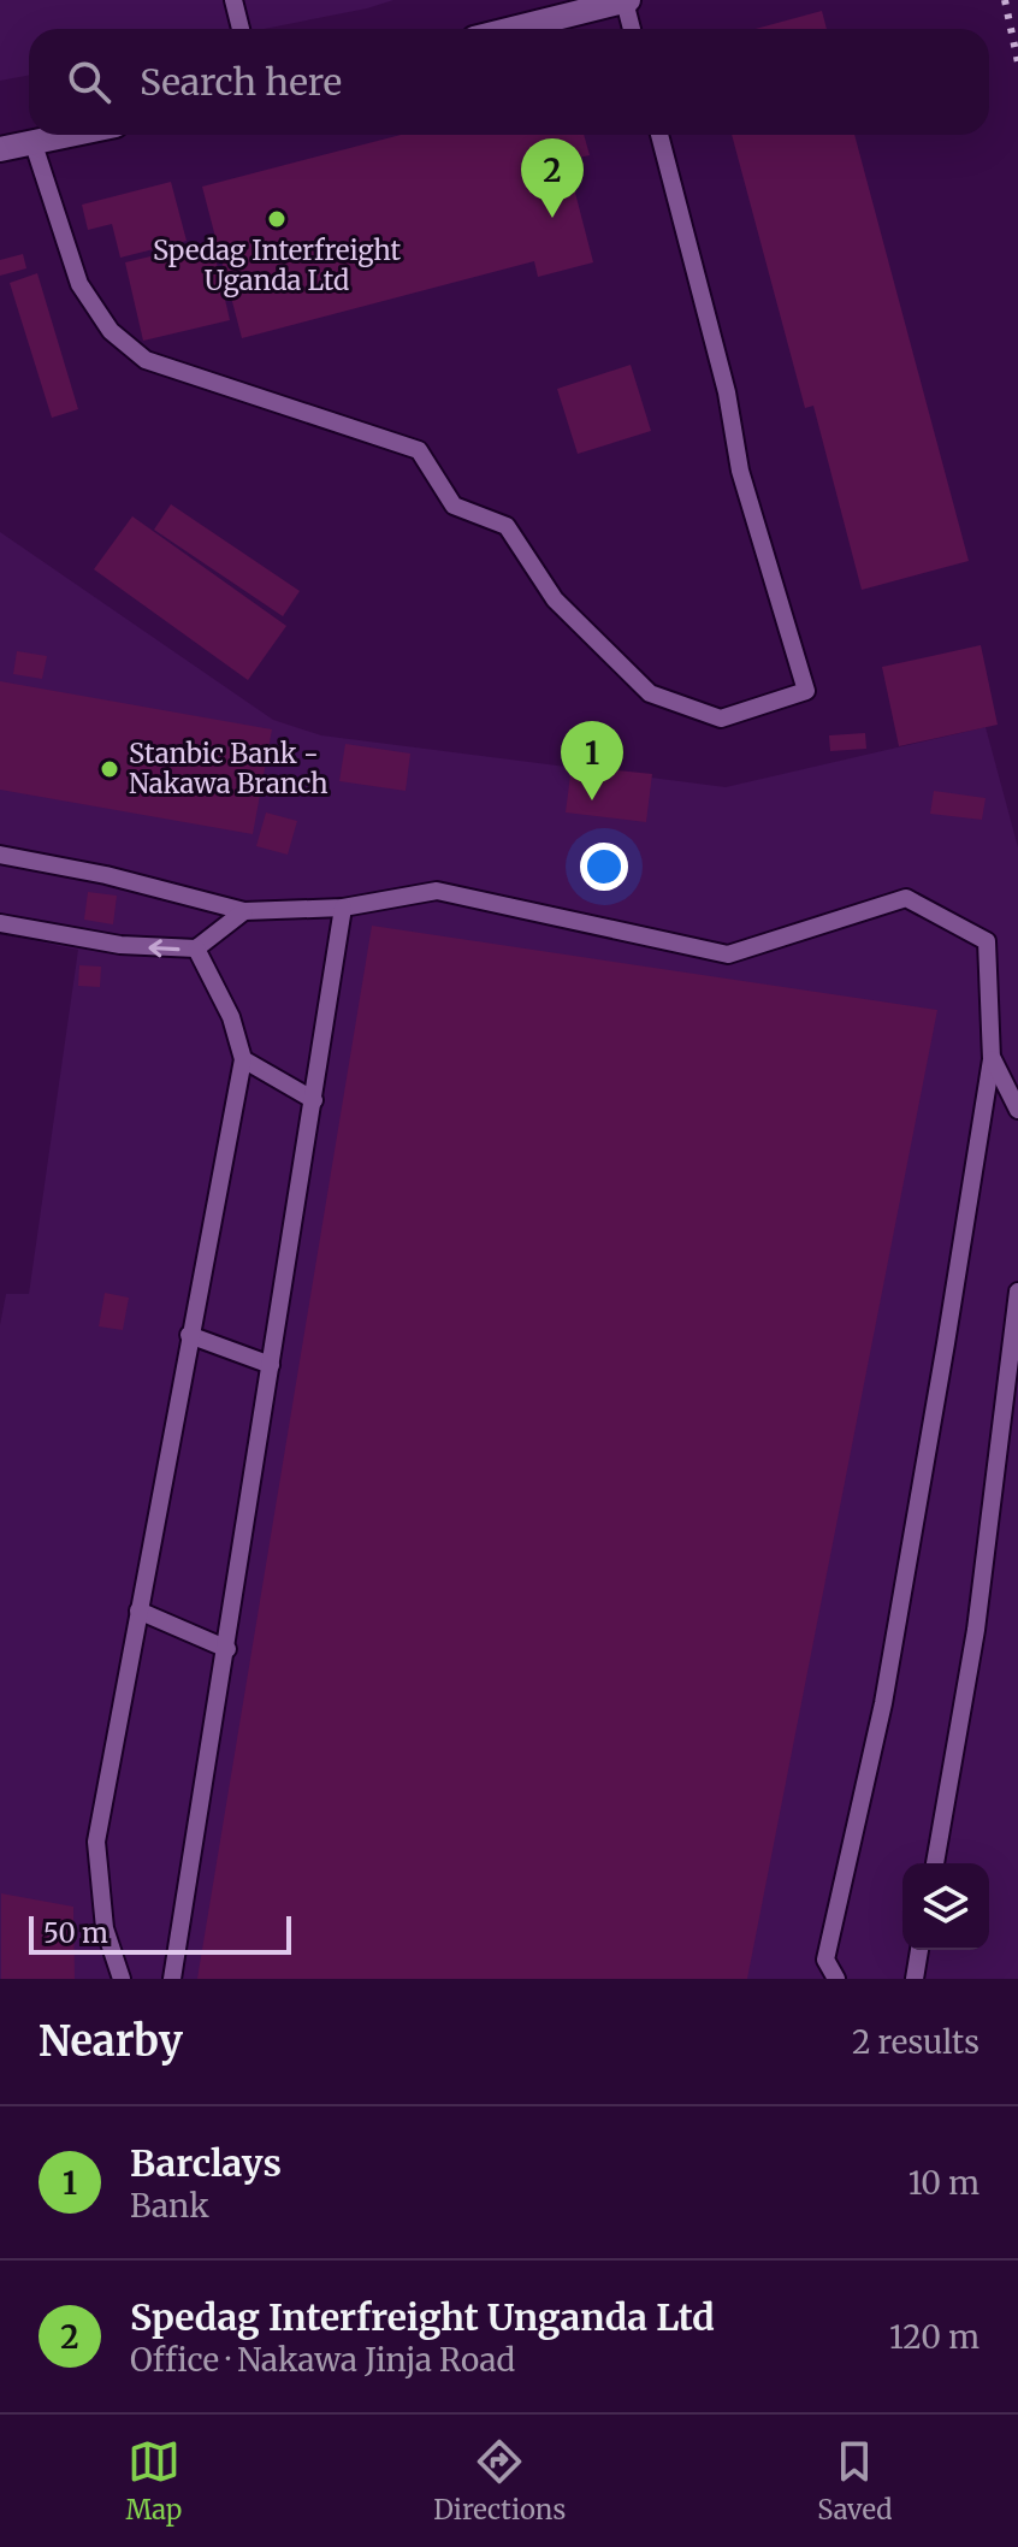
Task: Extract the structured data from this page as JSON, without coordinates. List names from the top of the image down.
{
  "places": ["Spedag Interfreight Uganda Ltd", "Stanbic Bank - Nakawa Branch"],
  "scale_bar": "50 m",
  "page": {
    "search": "Search here",
    "pins": ["2", "1"],
    "scale": "50 m",
    "heading": ["Nearby", "2 results"],
    "list": [
      {
        "mark": "1",
        "name": "Barclays",
        "note": "Bank",
        "value": "10 m"
      },
      {
        "mark": "2",
        "name": "Spedag Interfreight Unganda Ltd",
        "note": "Office · Nakawa Jinja Road",
        "value": "120 m"
      }
    ],
    "nav": ["Map", "Directions", "Saved"]
  }
}
